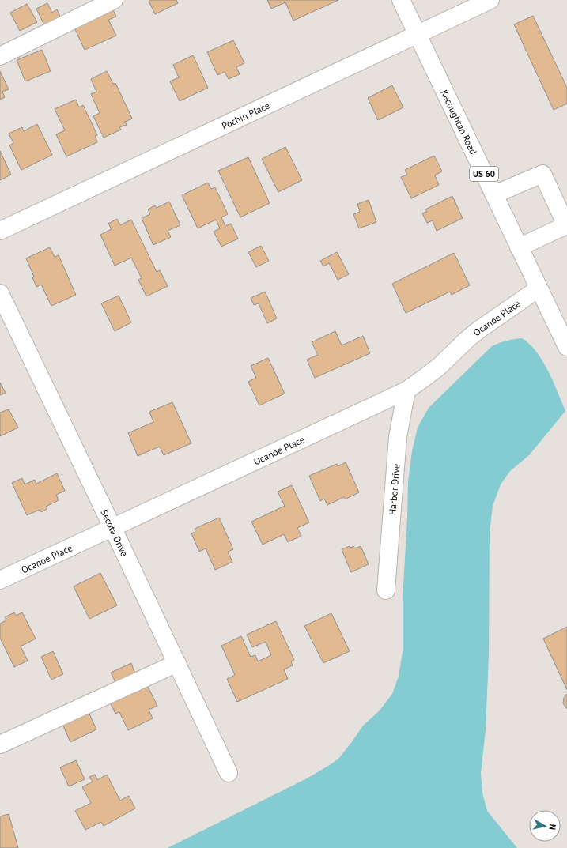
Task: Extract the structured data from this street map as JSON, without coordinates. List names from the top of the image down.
{
  "streets": {
    "street": [
      "Pochin Place",
      "Kecoughtan Road",
      "US 60",
      "Ocanoe Place",
      "Harbor Drive",
      "Secota Drive"
    ]
  },
  "crossings": [
    ["Pochin Place", "Kecoughtan Road"],
    ["Kecoughtan Road", "Ocanoe Place"],
    ["Ocanoe Place", "Harbor Drive"],
    ["Ocanoe Place", "Secota Drive"]
  ],
  "north": "right"
}
